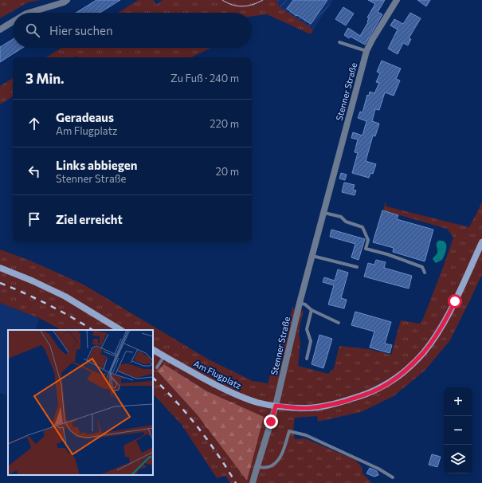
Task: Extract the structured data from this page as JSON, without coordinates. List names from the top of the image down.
{
  "streets": {
    "main road": ["Am Flugplatz"],
    "street": ["Stenner Straße"]
  },
  "crossings": [
    ["Stenner Straße", "Am Flugplatz"]
  ],
  "page": {
    "search": "Hier suchen",
    "heading": ["3 Min.", "Zu Fuß · 240 m"],
    "list": [
      ["Geradeaus", "Am Flugplatz", "220 m"],
      ["Links abbiegen", "Stenner Straße", "20 m"],
      "Ziel erreicht"
    ],
    "map_buttons": ["+", "−"]
  }
}
